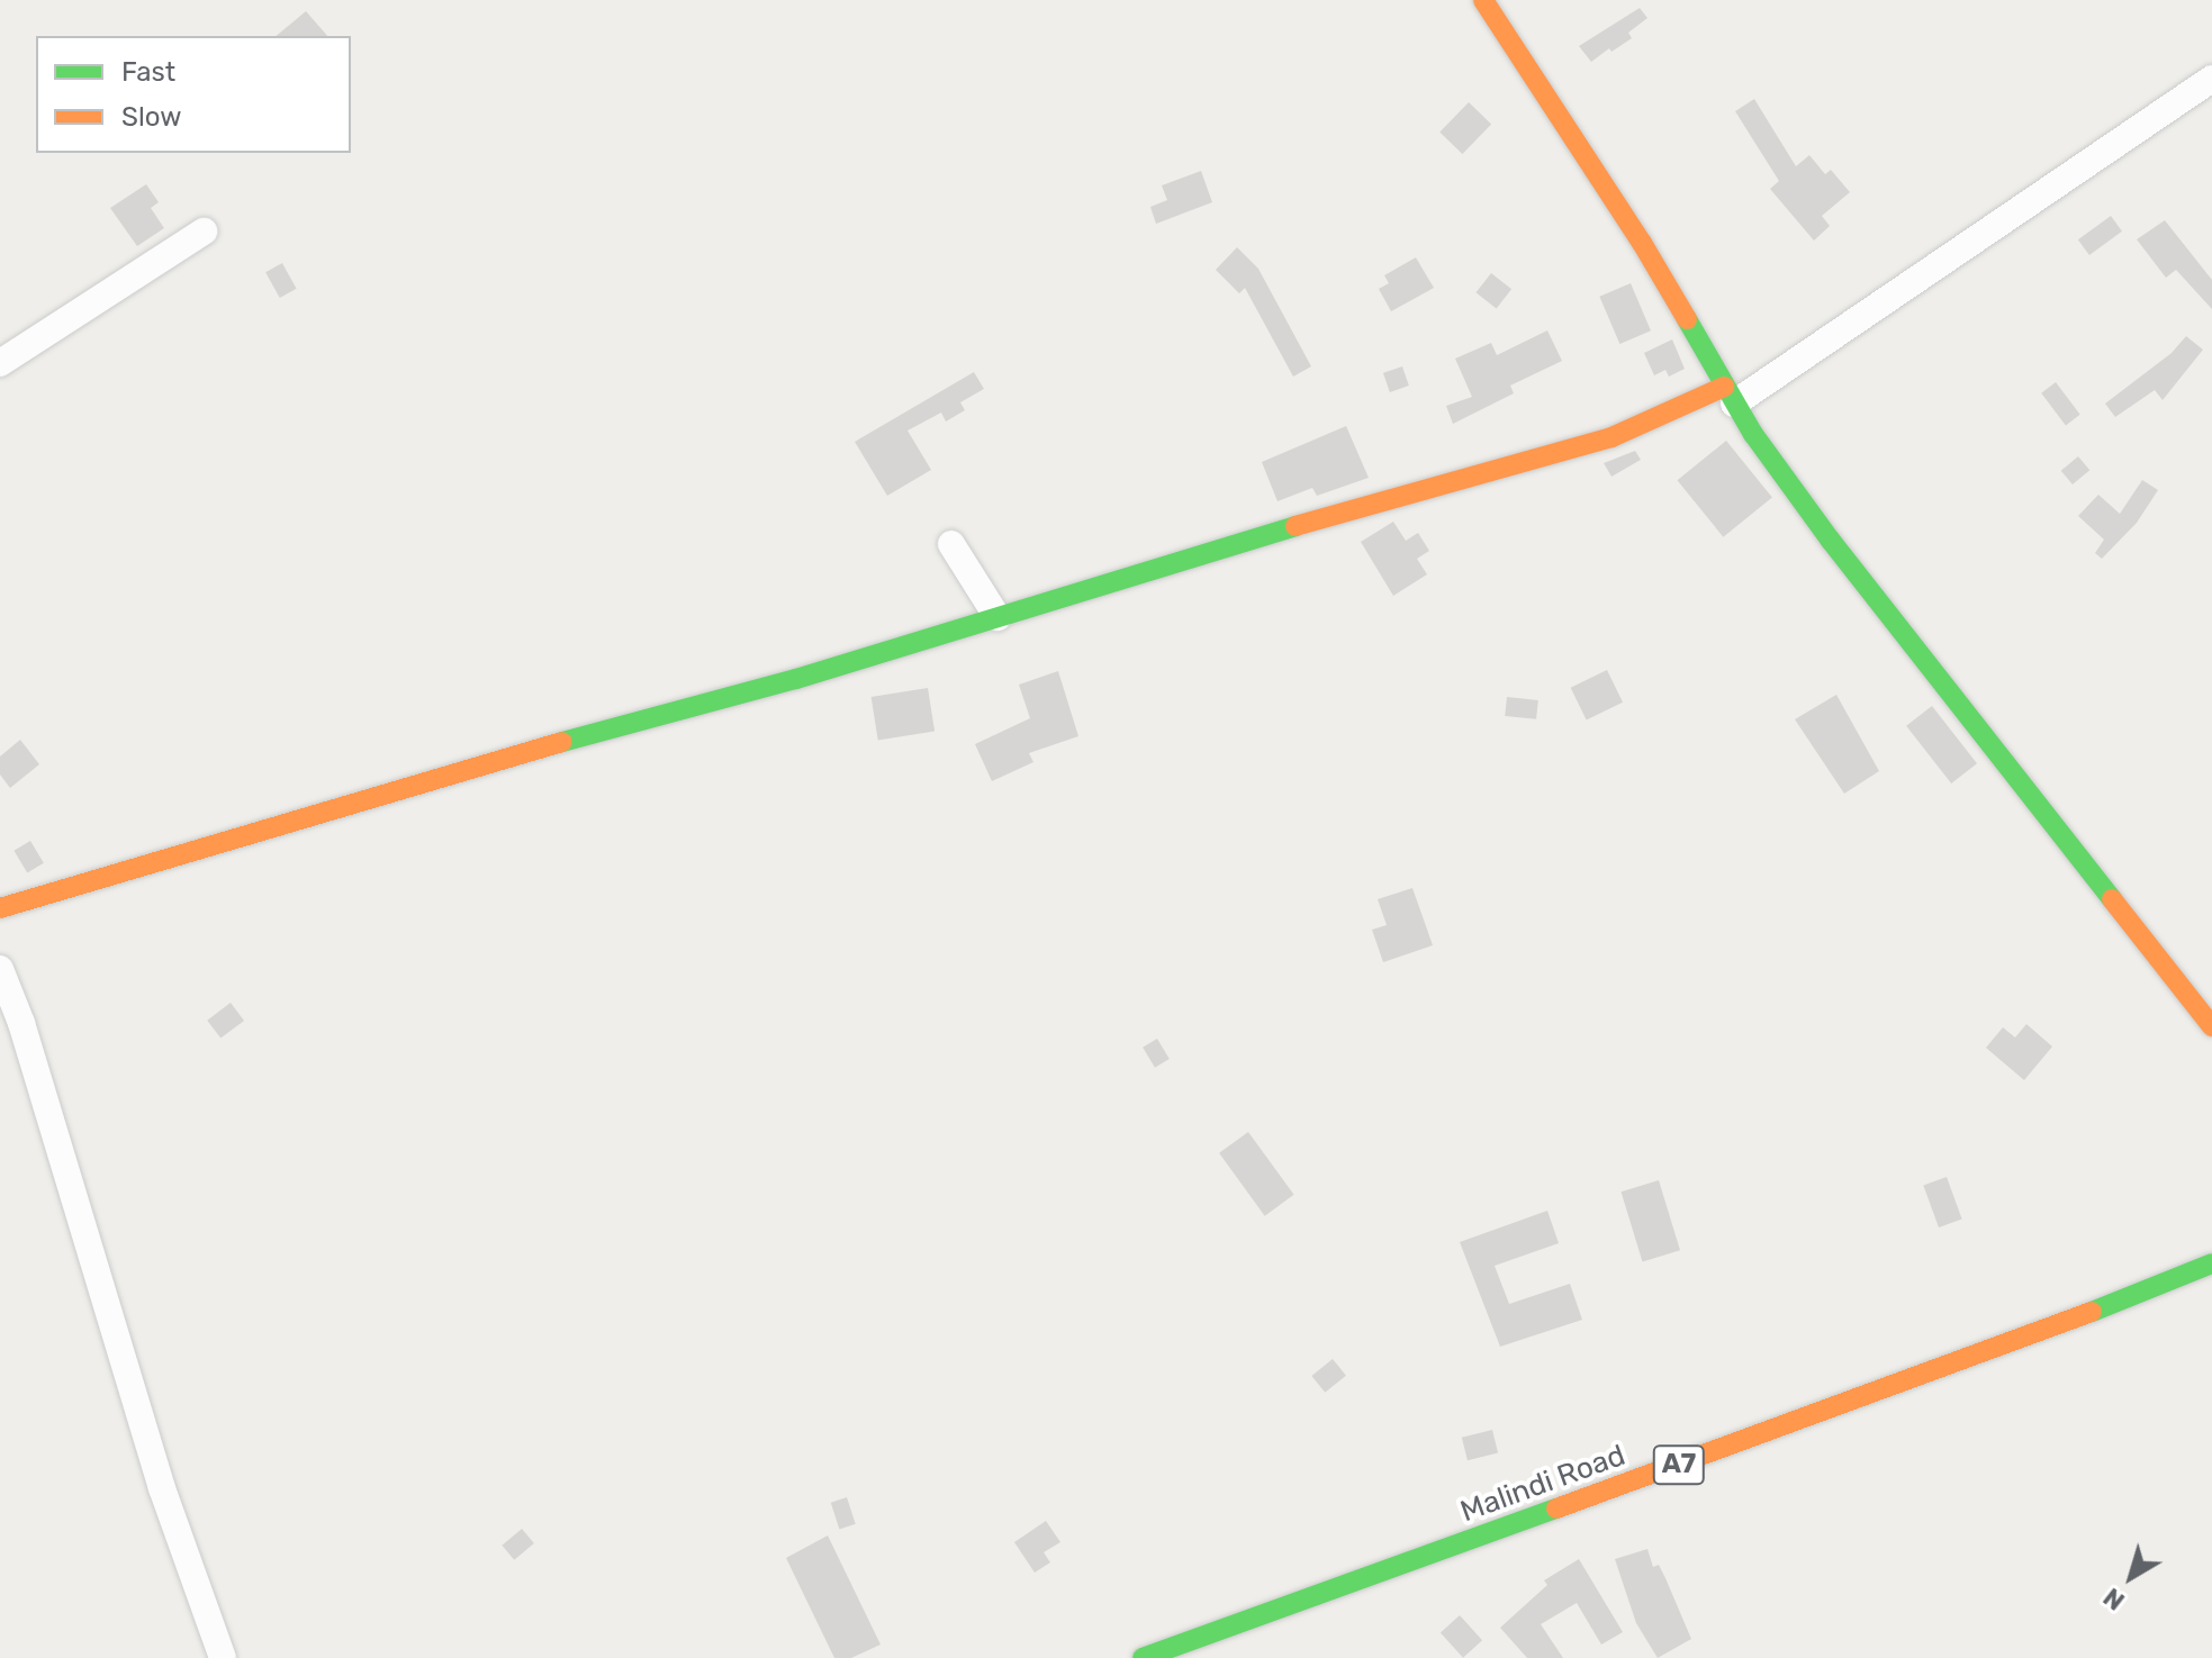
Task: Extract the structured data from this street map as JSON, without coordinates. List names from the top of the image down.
{
  "streets": {
    "main road": ["A7", "Malindi Road"]
  },
  "legend": ["Fast", "Slow"],
  "north": "bottom left"
}
